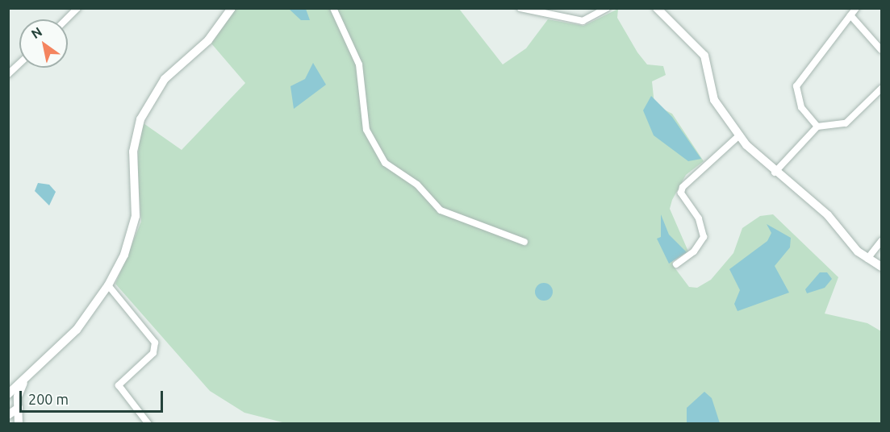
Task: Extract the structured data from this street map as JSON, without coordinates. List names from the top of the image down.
{
  "scale_bar": "200 m",
  "north": "top left"
}
